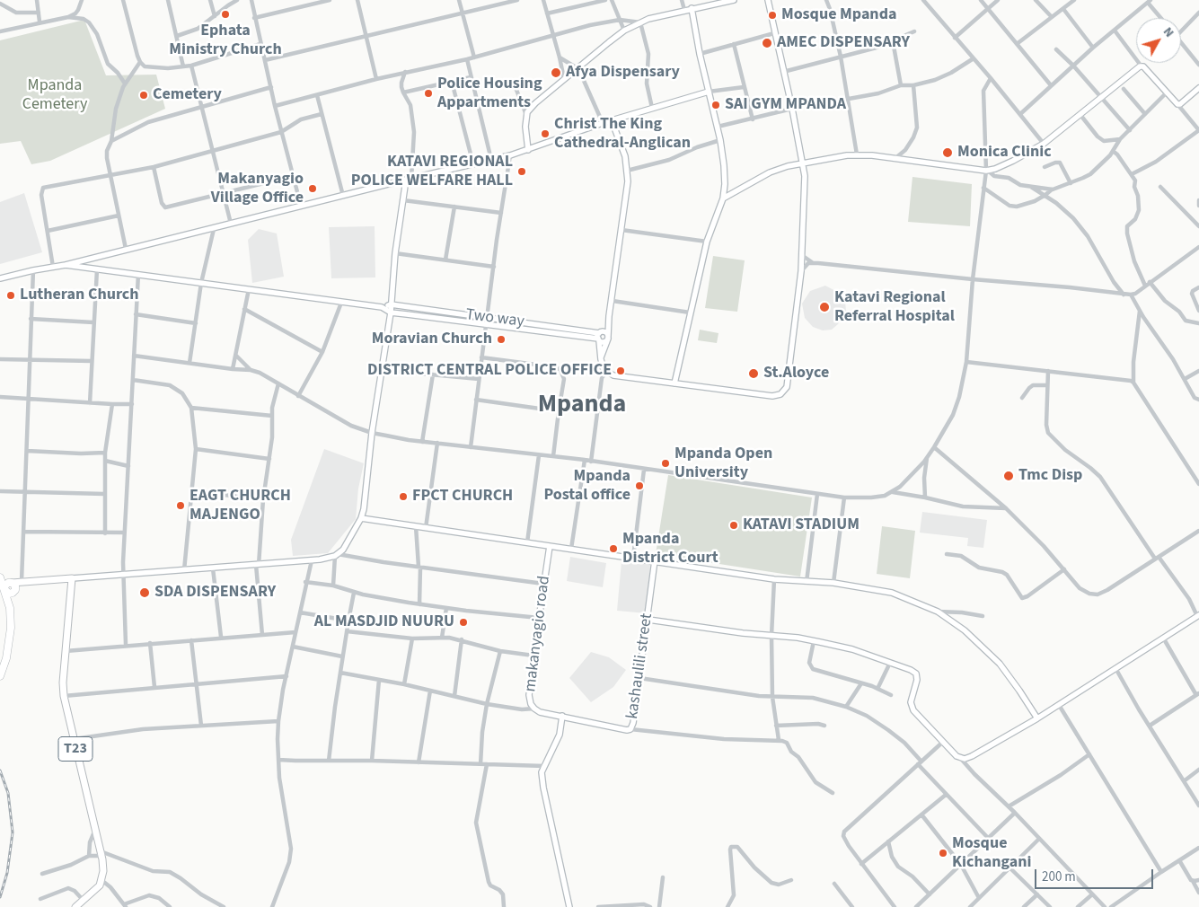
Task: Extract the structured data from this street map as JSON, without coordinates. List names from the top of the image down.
{
  "streets": {
    "main road": ["T23"],
    "street": ["Two way", "makanyagio road", "kashaulili street"]
  },
  "crossings": [
    ["makanyagio road", "kashaulili street"]
  ],
  "districts": ["Mpanda"],
  "parks": ["Mpanda Cemetery"],
  "places": [
    "Ephata Ministry Church",
    "Mosque Mpanda",
    "AMEC DISPENSARY",
    "Afya Dispensary",
    "Police Housing Appartments",
    "Cemetery",
    "SAI GYM MPANDA",
    "Christ The King Cathedral-Anglican",
    "Monica Clinic",
    "KATAVI REGIONAL POLICE WELFARE HALL",
    "Makanyagio Village Office",
    "Lutheran Church",
    "Katavi Regional Referral Hospital",
    "Moravian Church",
    "DISTRICT CENTRAL POLICE OFFICE",
    "St.Aloyce",
    "Mpanda Open University",
    "Tmc Disp",
    "Mpanda Postal office",
    "FPCT CHURCH",
    "EAGT CHURCH MAJENGO",
    "KATAVI STADIUM",
    "Mpanda District Court",
    "SDA DISPENSARY",
    "AL MASDJID NUURU",
    "Mosque Kichangani"
  ],
  "scale_bar": "200 m",
  "north": "top right"
}
